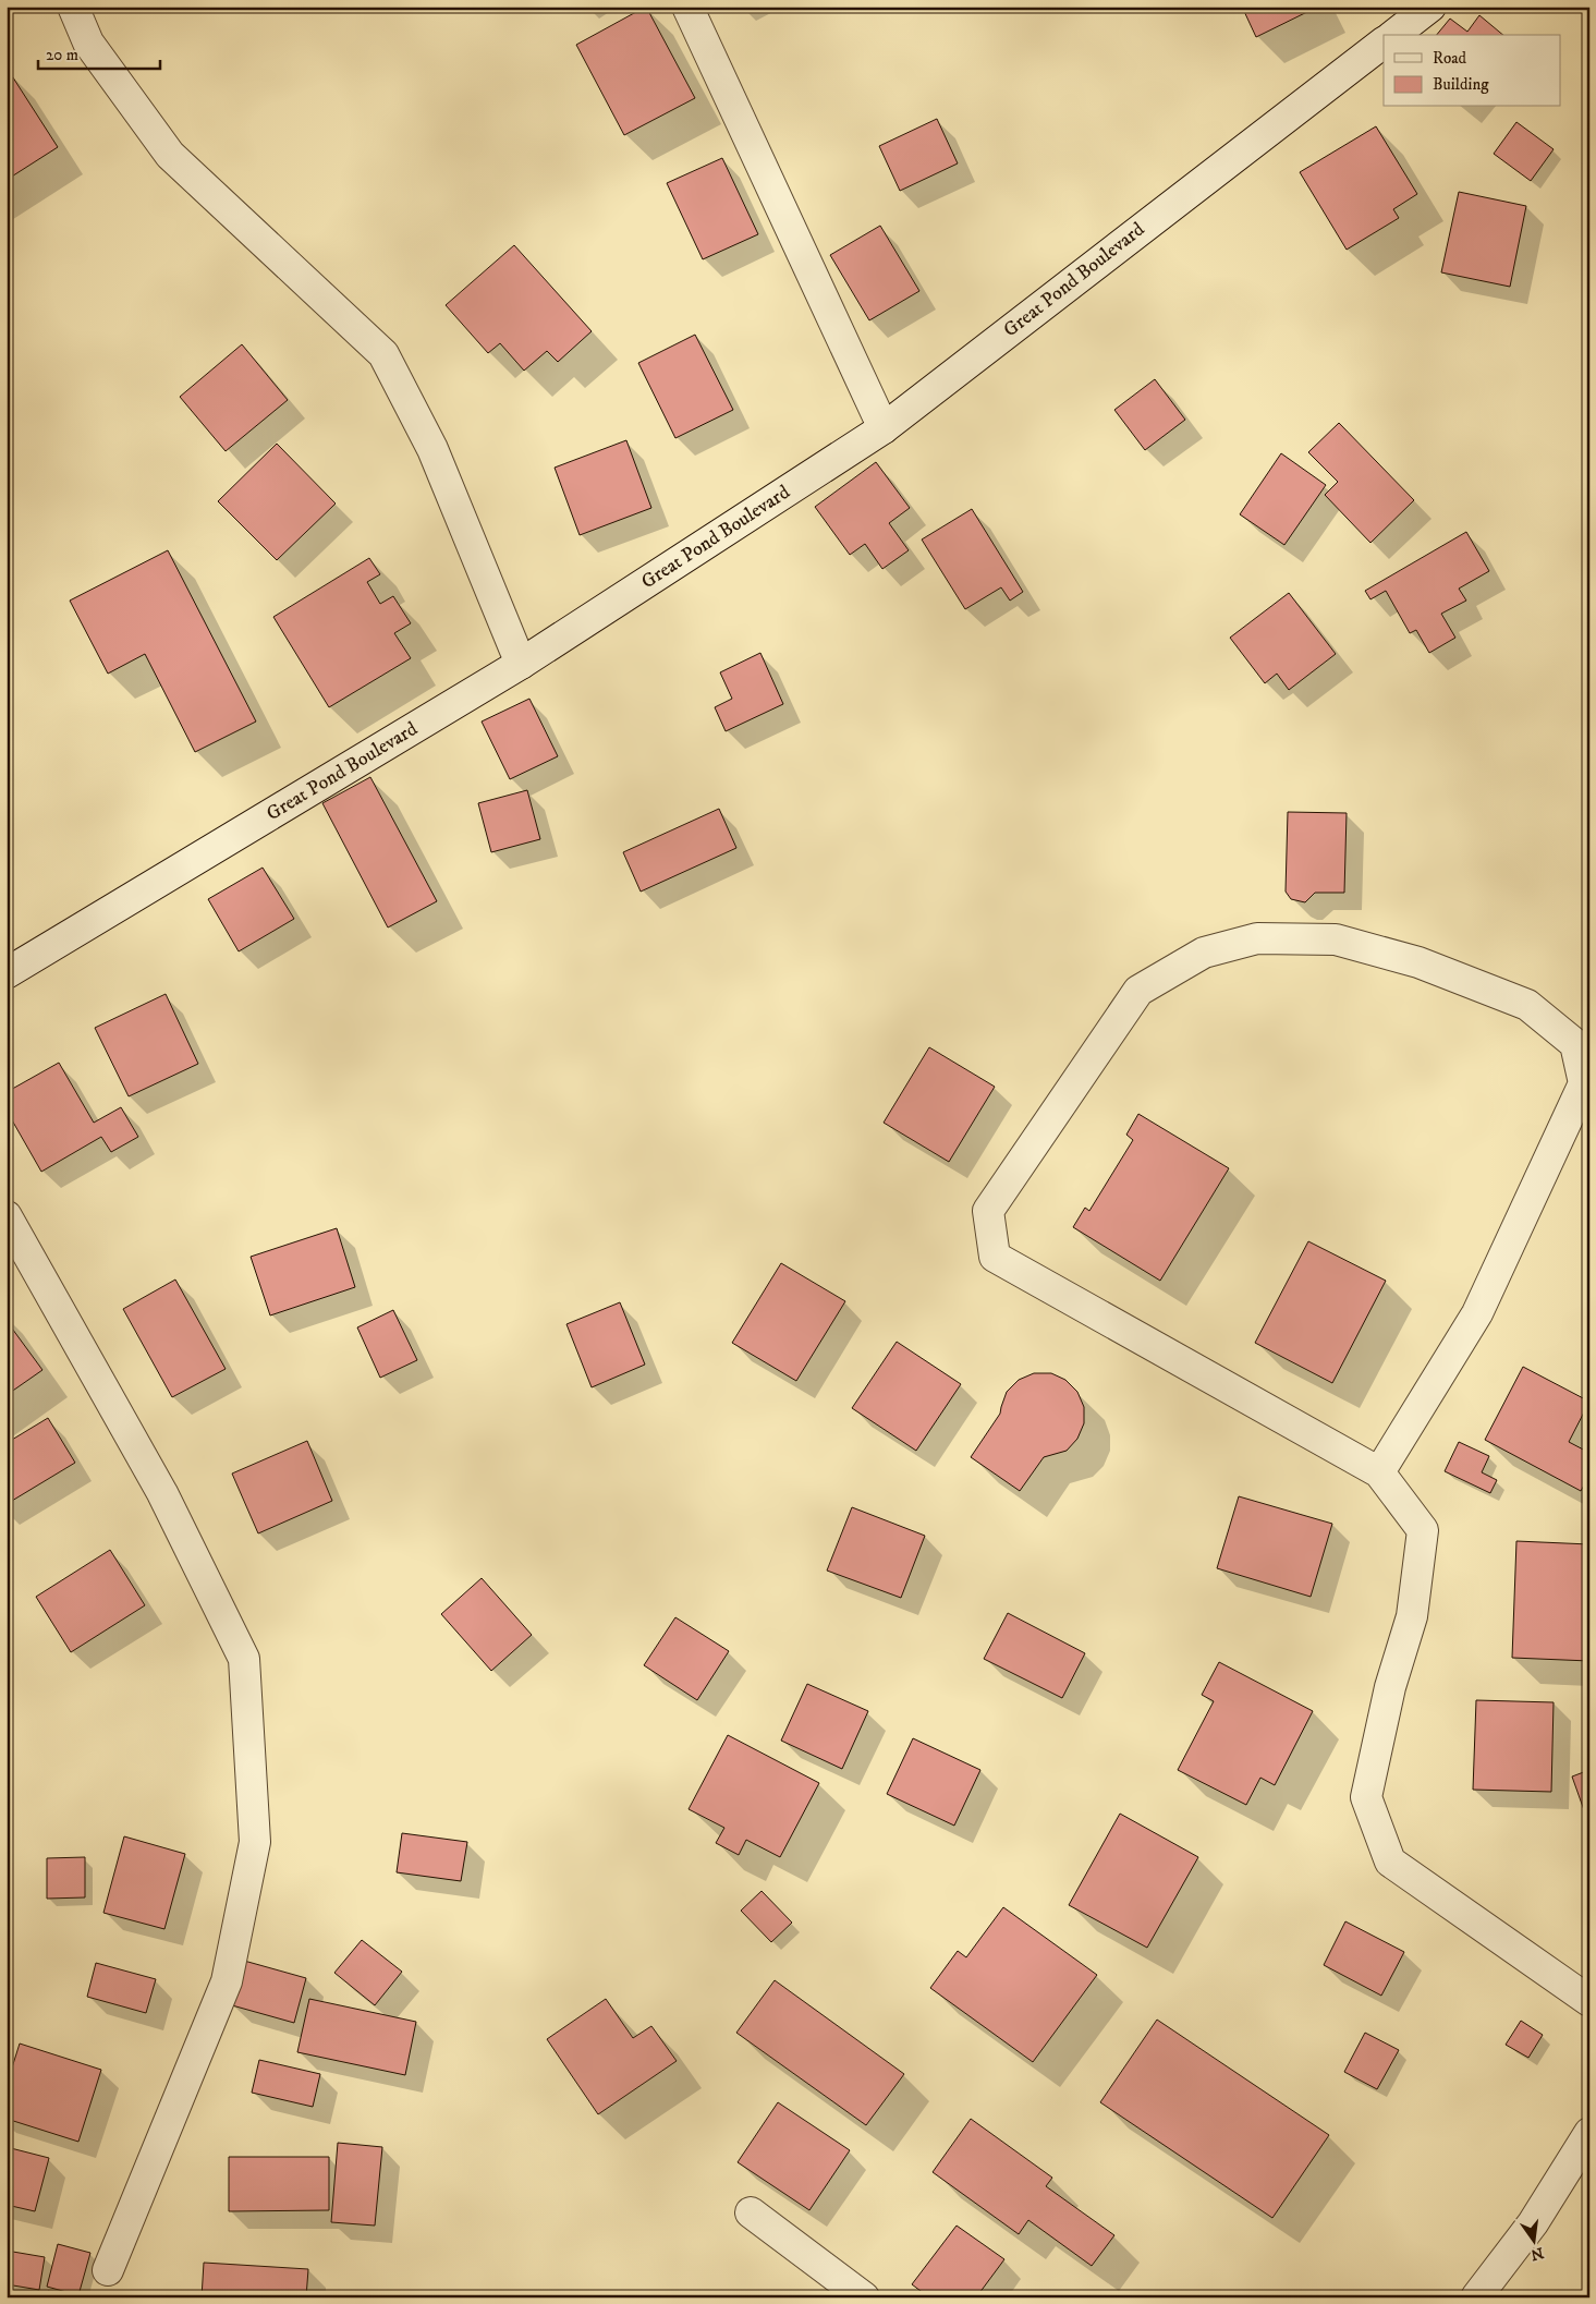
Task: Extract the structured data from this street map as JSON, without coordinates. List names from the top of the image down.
{
  "streets": {
    "street": ["Great Pond Boulevard"]
  },
  "legend": ["Road", "Building"],
  "scale_bar": "20 m",
  "north": "bottom"
}
